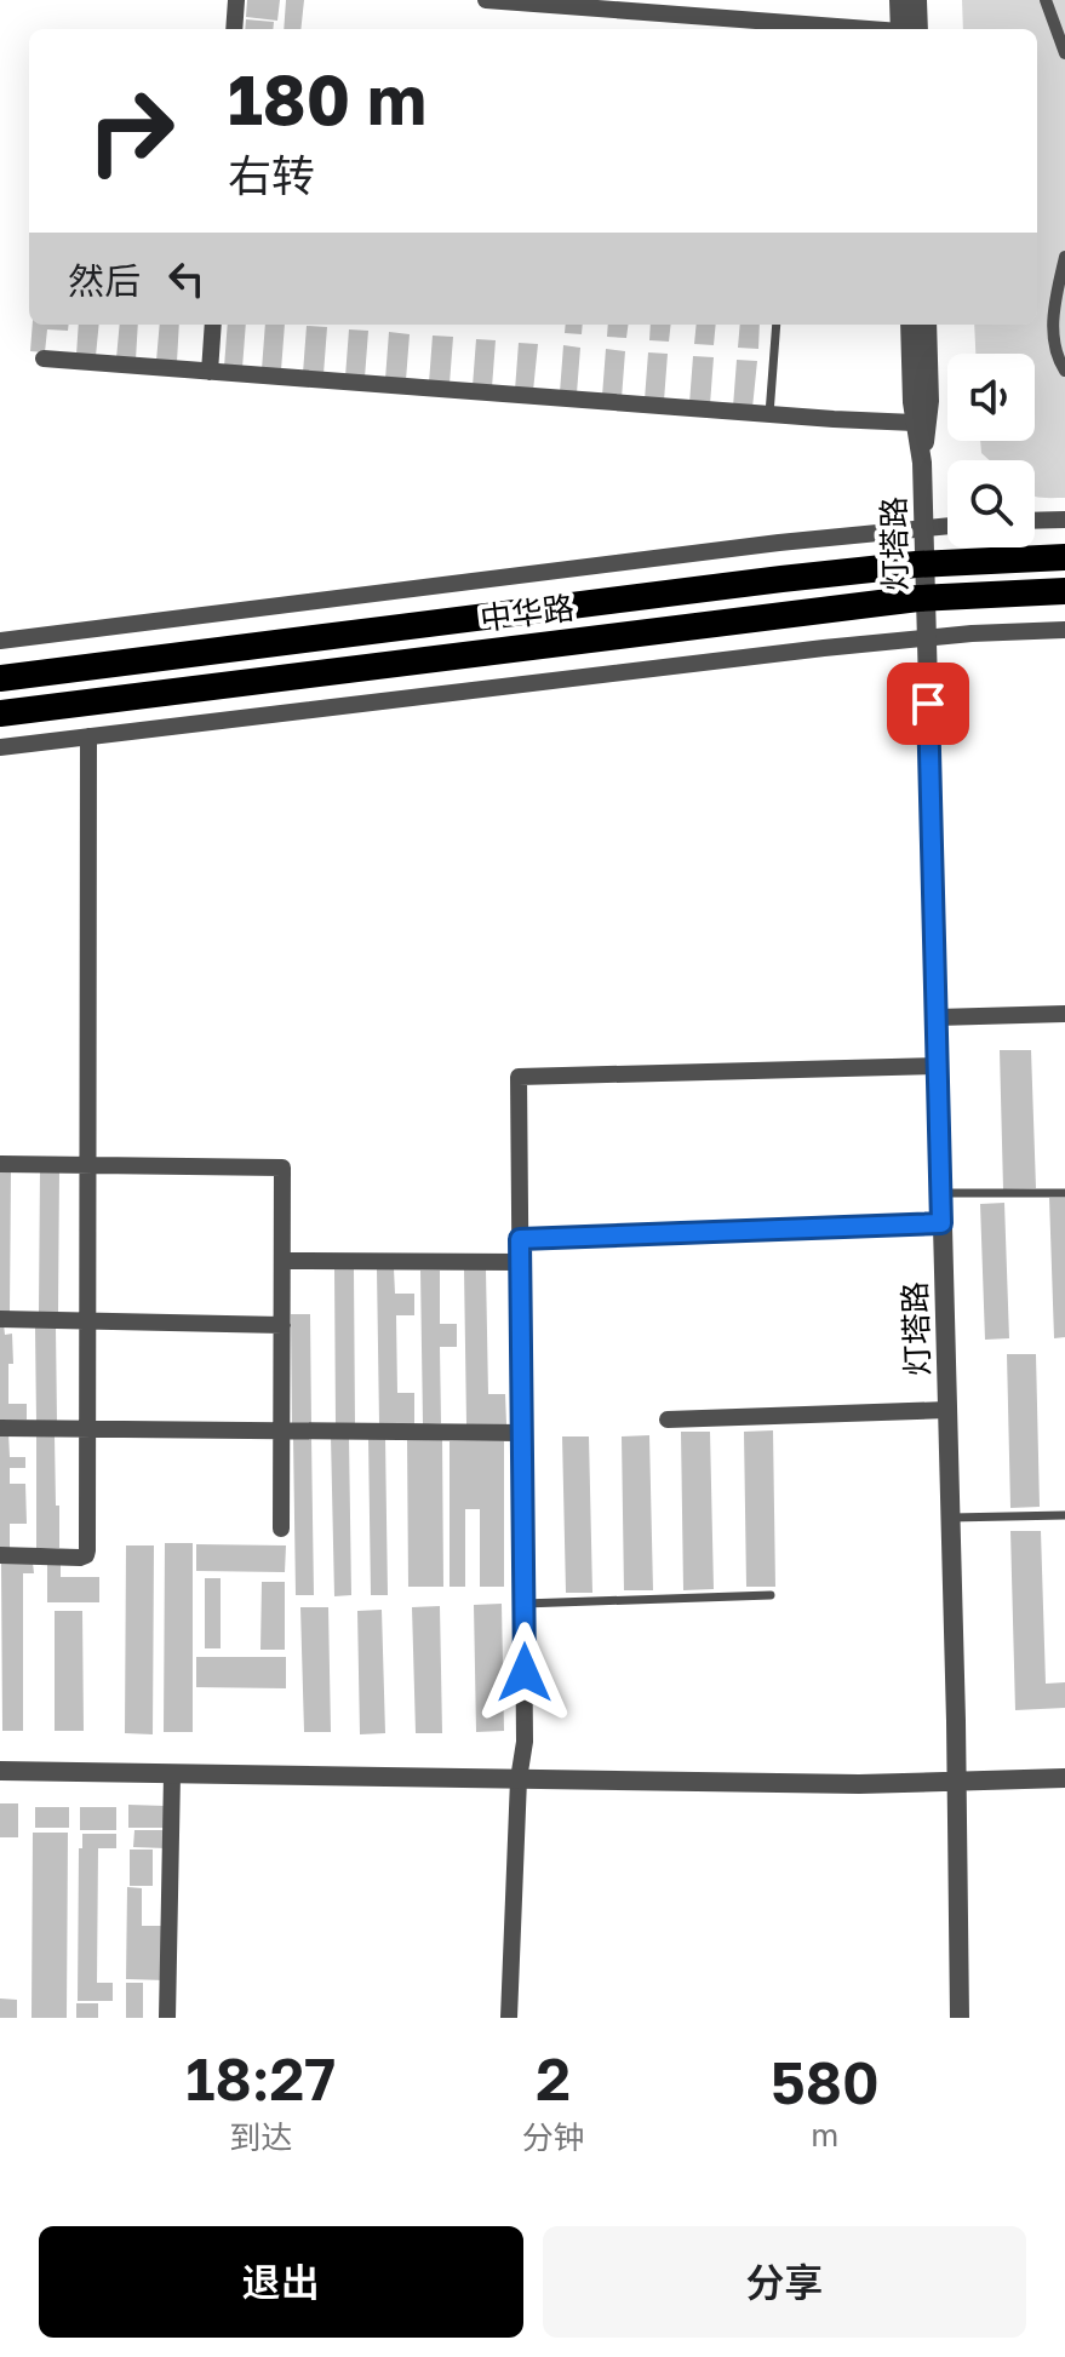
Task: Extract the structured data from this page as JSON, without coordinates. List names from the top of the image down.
{
  "streets": {
    "highway": ["中华路"],
    "street": ["灯塔路"]
  },
  "crossings": [
    ["灯塔路", "中华路"]
  ],
  "page": {
    "turn": ["180 m", "右转"],
    "then": "然后",
    "eta": [
      "18:27",
      "到达",
      "2",
      "分钟",
      "580",
      "m"
    ],
    "buttons": ["退出", "分享"]
  }
}
